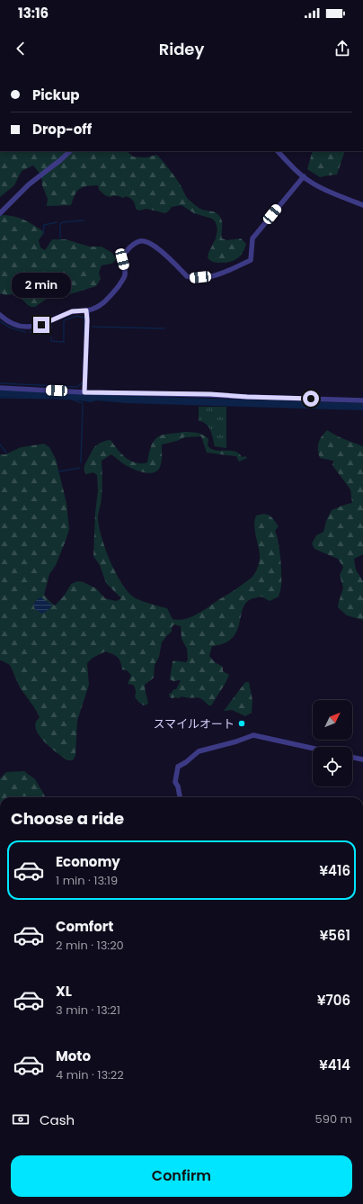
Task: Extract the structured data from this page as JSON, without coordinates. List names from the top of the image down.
{
  "places": ["スマイルオート"],
  "north": "top right",
  "page": {
    "status": "13:16",
    "header": "Ridey",
    "banner": ["Pickup", "Drop-off"],
    "bubble": "2 min",
    "heading": "Choose a ride",
    "list": [
      {
        "name": "Economy",
        "note": "1 min · 13:19",
        "value": "¥416"
      },
      {
        "name": "Comfort",
        "note": "2 min · 13:20",
        "value": "¥561"
      },
      {
        "name": "XL",
        "note": "3 min · 13:21",
        "value": "¥706"
      },
      {
        "name": "Moto",
        "note": "4 min · 13:22",
        "value": "¥414"
      }
    ],
    "pay": ["Cash", "590 m"],
    "buttons": "Confirm"
  }
}
